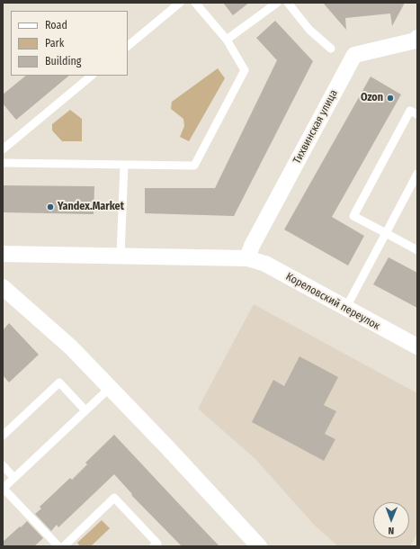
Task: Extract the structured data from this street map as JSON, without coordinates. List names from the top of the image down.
{
  "streets": {
    "street": ["Тихвинская улица", "Кореловский переулок"]
  },
  "crossings": [
    ["Тихвинская улица", "Кореловский переулок"]
  ],
  "places": ["Ozon", "Yandex.Market"],
  "legend": ["Road", "Park", "Building"],
  "north": "bottom"
}
